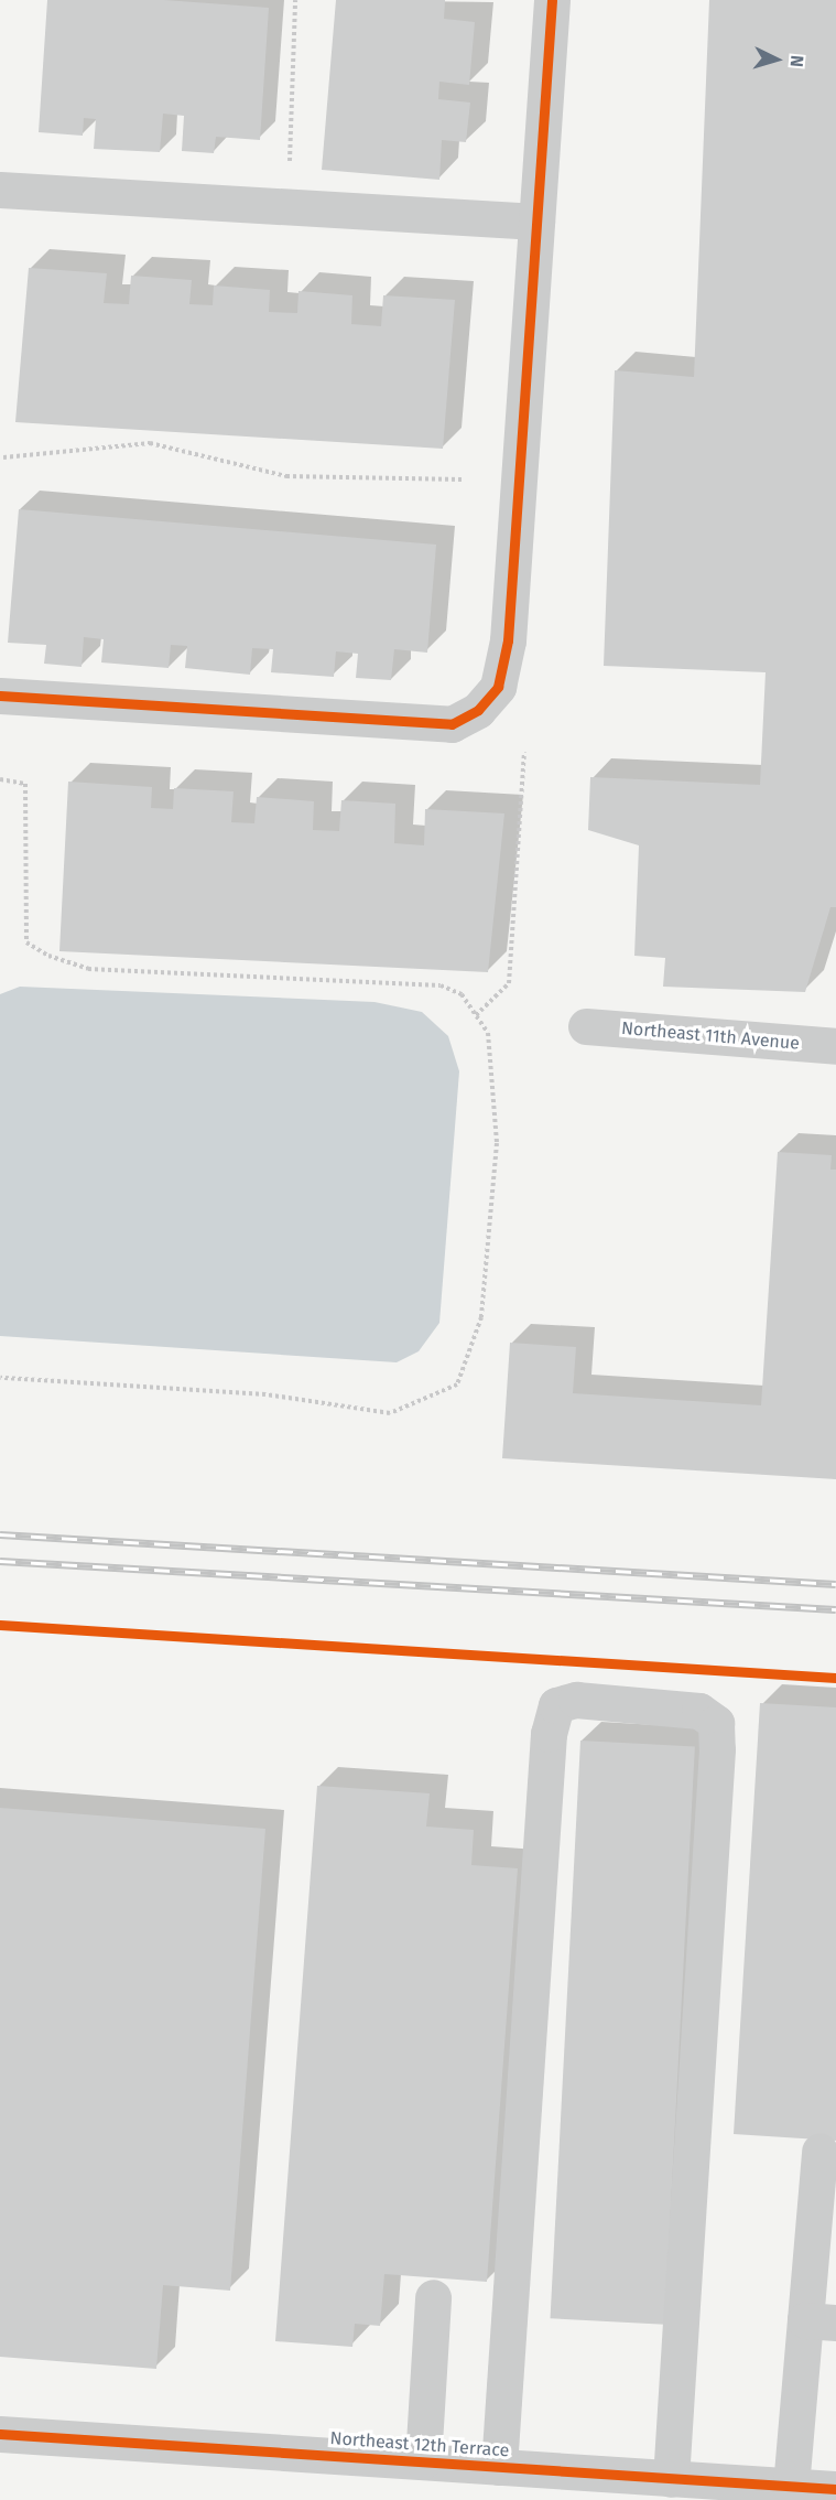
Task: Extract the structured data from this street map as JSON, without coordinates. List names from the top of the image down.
{
  "streets": {
    "street": ["Northeast 11th Avenue", "Northeast 12th Terrace"]
  },
  "north": "right"
}
